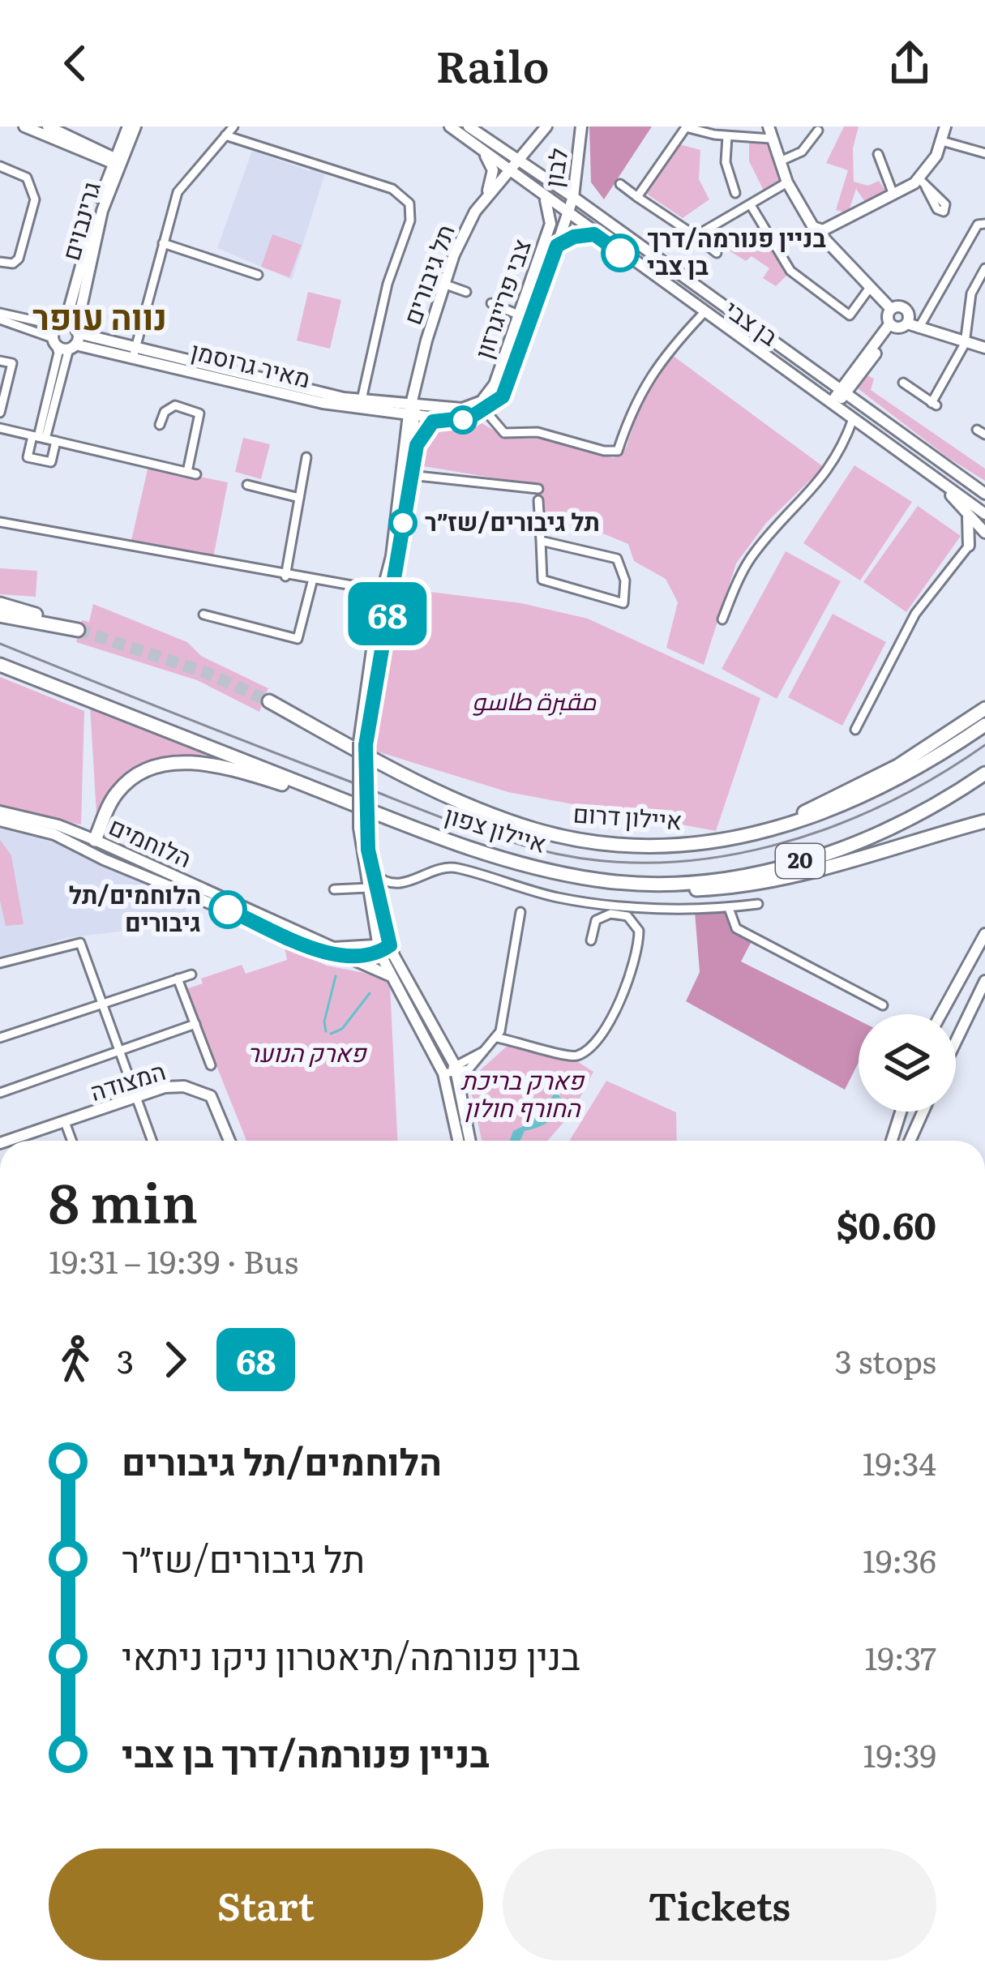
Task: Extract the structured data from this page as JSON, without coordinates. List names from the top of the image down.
{
  "streets": {
    "highway": ["איילון דרום", "איילון צפון", "20"],
    "street": [
      "לבון",
      "גרינבוים",
      "תל גיבורים",
      "צבי פרייגרזון",
      "בן צבי",
      "מאיר גרוסמן",
      "הלוחמים",
      "המצודה"
    ]
  },
  "crossings": [
    ["לבון", "תל גיבורים"],
    ["לבון", "צבי פרייגרזון"],
    ["לבון", "בן צבי"],
    ["גרינבוים", "מאיר גרוסמן"],
    ["תל גיבורים", "צבי פרייגרזון"],
    ["תל גיבורים", "בן צבי"],
    ["תל גיבורים", "מאיר גרוסמן"],
    ["תל גיבורים", "הלוחמים"],
    ["צבי פרייגרזון", "בן צבי"],
    ["צבי פרייגרזון", "מאיר גרוסמן"]
  ],
  "districts": ["נווה עופר"],
  "parks": ["مقبرة طاسو", "פארק הנוער", "פארק בריכת החורף חולון"],
  "places": ["בניין פנורמה/דרך בן צבי", "תל גיבורים/שז״ר", "הלוחמים/תל גיבורים"],
  "lines": ["bus line 68"],
  "page": {
    "header": "Railo",
    "on_map": "68",
    "heading": ["8 min", "19:31 – 19:39 · Bus", "$0.60"],
    "legs": ["3", "68", "3 stops"],
    "list": [
      {
        "name": "הלוחמים/תל גיבורים",
        "value": "19:34"
      },
      {
        "name": "תל גיבורים/שז״ר",
        "value": "19:36"
      },
      {
        "name": "בנין פנורמה/תיאטרון ניקו ניתאי",
        "value": "19:37"
      },
      {
        "name": "בניין פנורמה/דרך בן צבי",
        "value": "19:39"
      }
    ],
    "buttons": ["Start", "Tickets"]
  }
}
